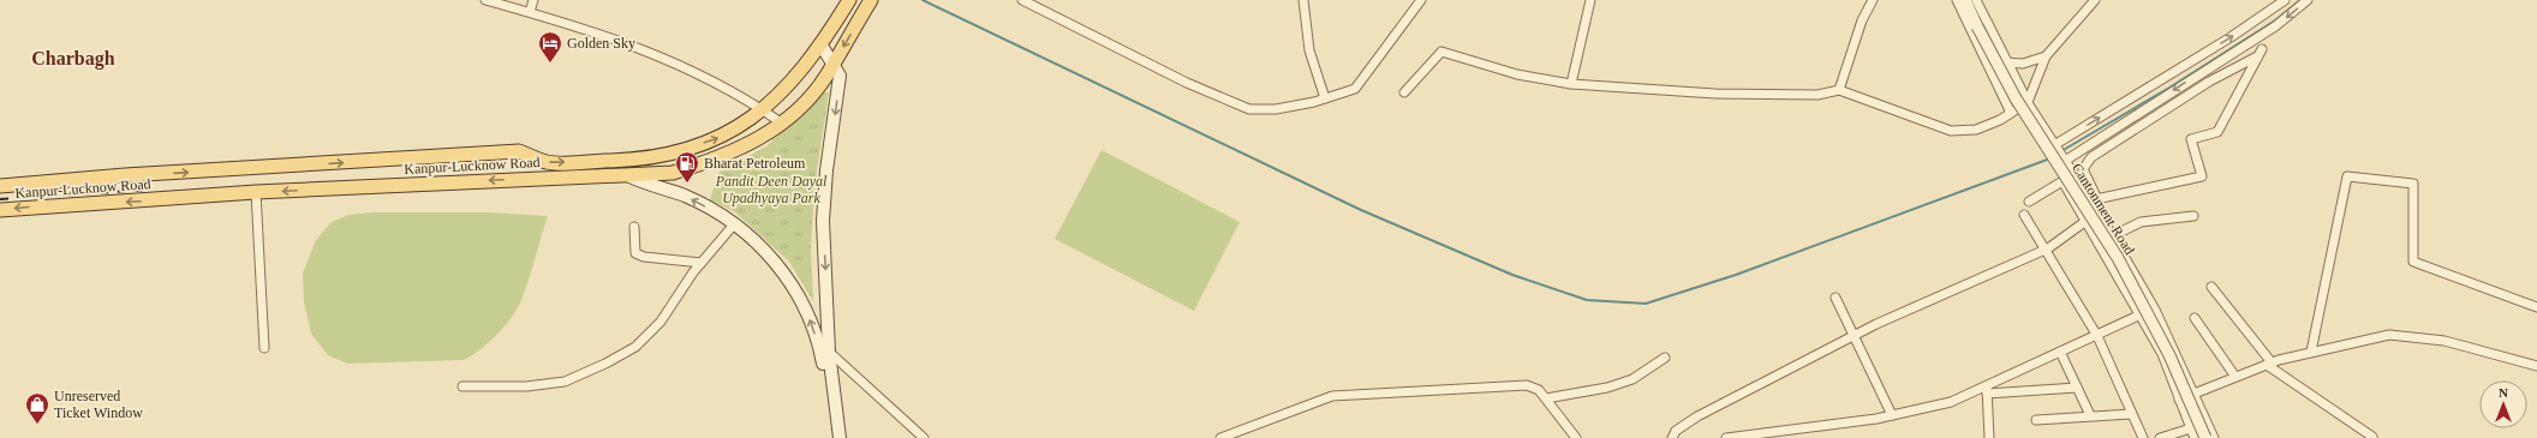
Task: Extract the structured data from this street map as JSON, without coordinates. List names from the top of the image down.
{
  "streets": {
    "main road": ["Kanpur-Lucknow Road"],
    "street": ["Cantonment Road"]
  },
  "districts": ["Charbagh"],
  "parks": ["Pandit Deen Dayal Upadhyaya Park"],
  "places": {
    "hotel": ["Golden Sky"],
    "fuel station": ["Bharat Petroleum"],
    "shop": ["Unreserved Ticket Window"]
  },
  "north": "top"
}
